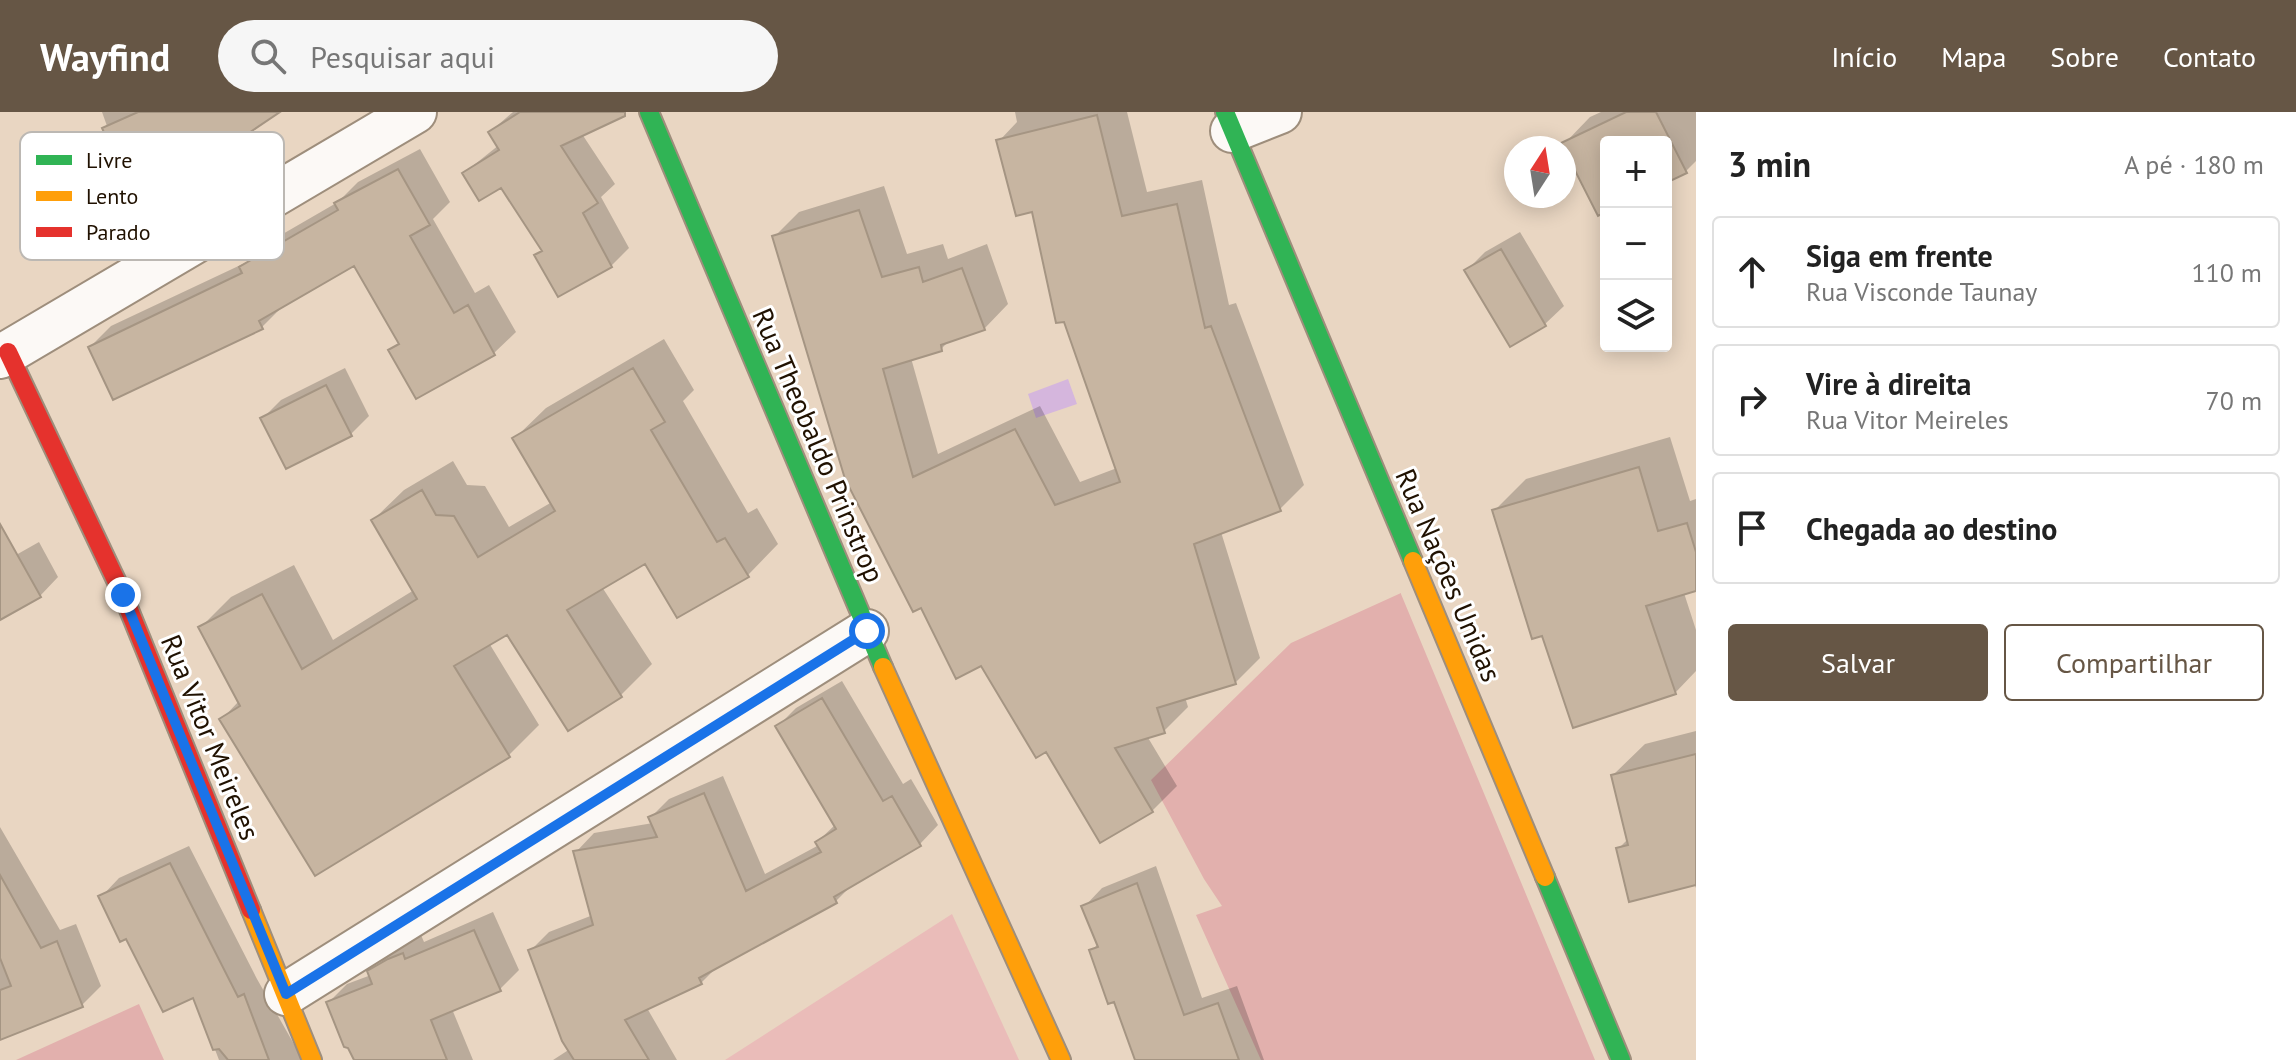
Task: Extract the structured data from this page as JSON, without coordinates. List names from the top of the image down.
{
  "streets": {
    "street": ["Rua Theobaldo Prinstrop", "Rua Nações Unidas", "Rua Vitor Meireles"]
  },
  "legend": ["Livre", "Lento", "Parado"],
  "north": "top",
  "page": {
    "header": "Wayfind",
    "search": "Pesquisar aqui",
    "nav": [
      "Início",
      "Mapa",
      "Sobre",
      "Contato"
    ],
    "heading": ["3 min", "A pé · 180 m"],
    "map_buttons": ["+", "−"],
    "list": [
      ["Siga em frente", "Rua Visconde Taunay", "110 m"],
      ["Vire à direita", "Rua Vitor Meireles", "70 m"],
      "Chegada ao destino"
    ],
    "buttons": ["Salvar", "Compartilhar"]
  }
}
